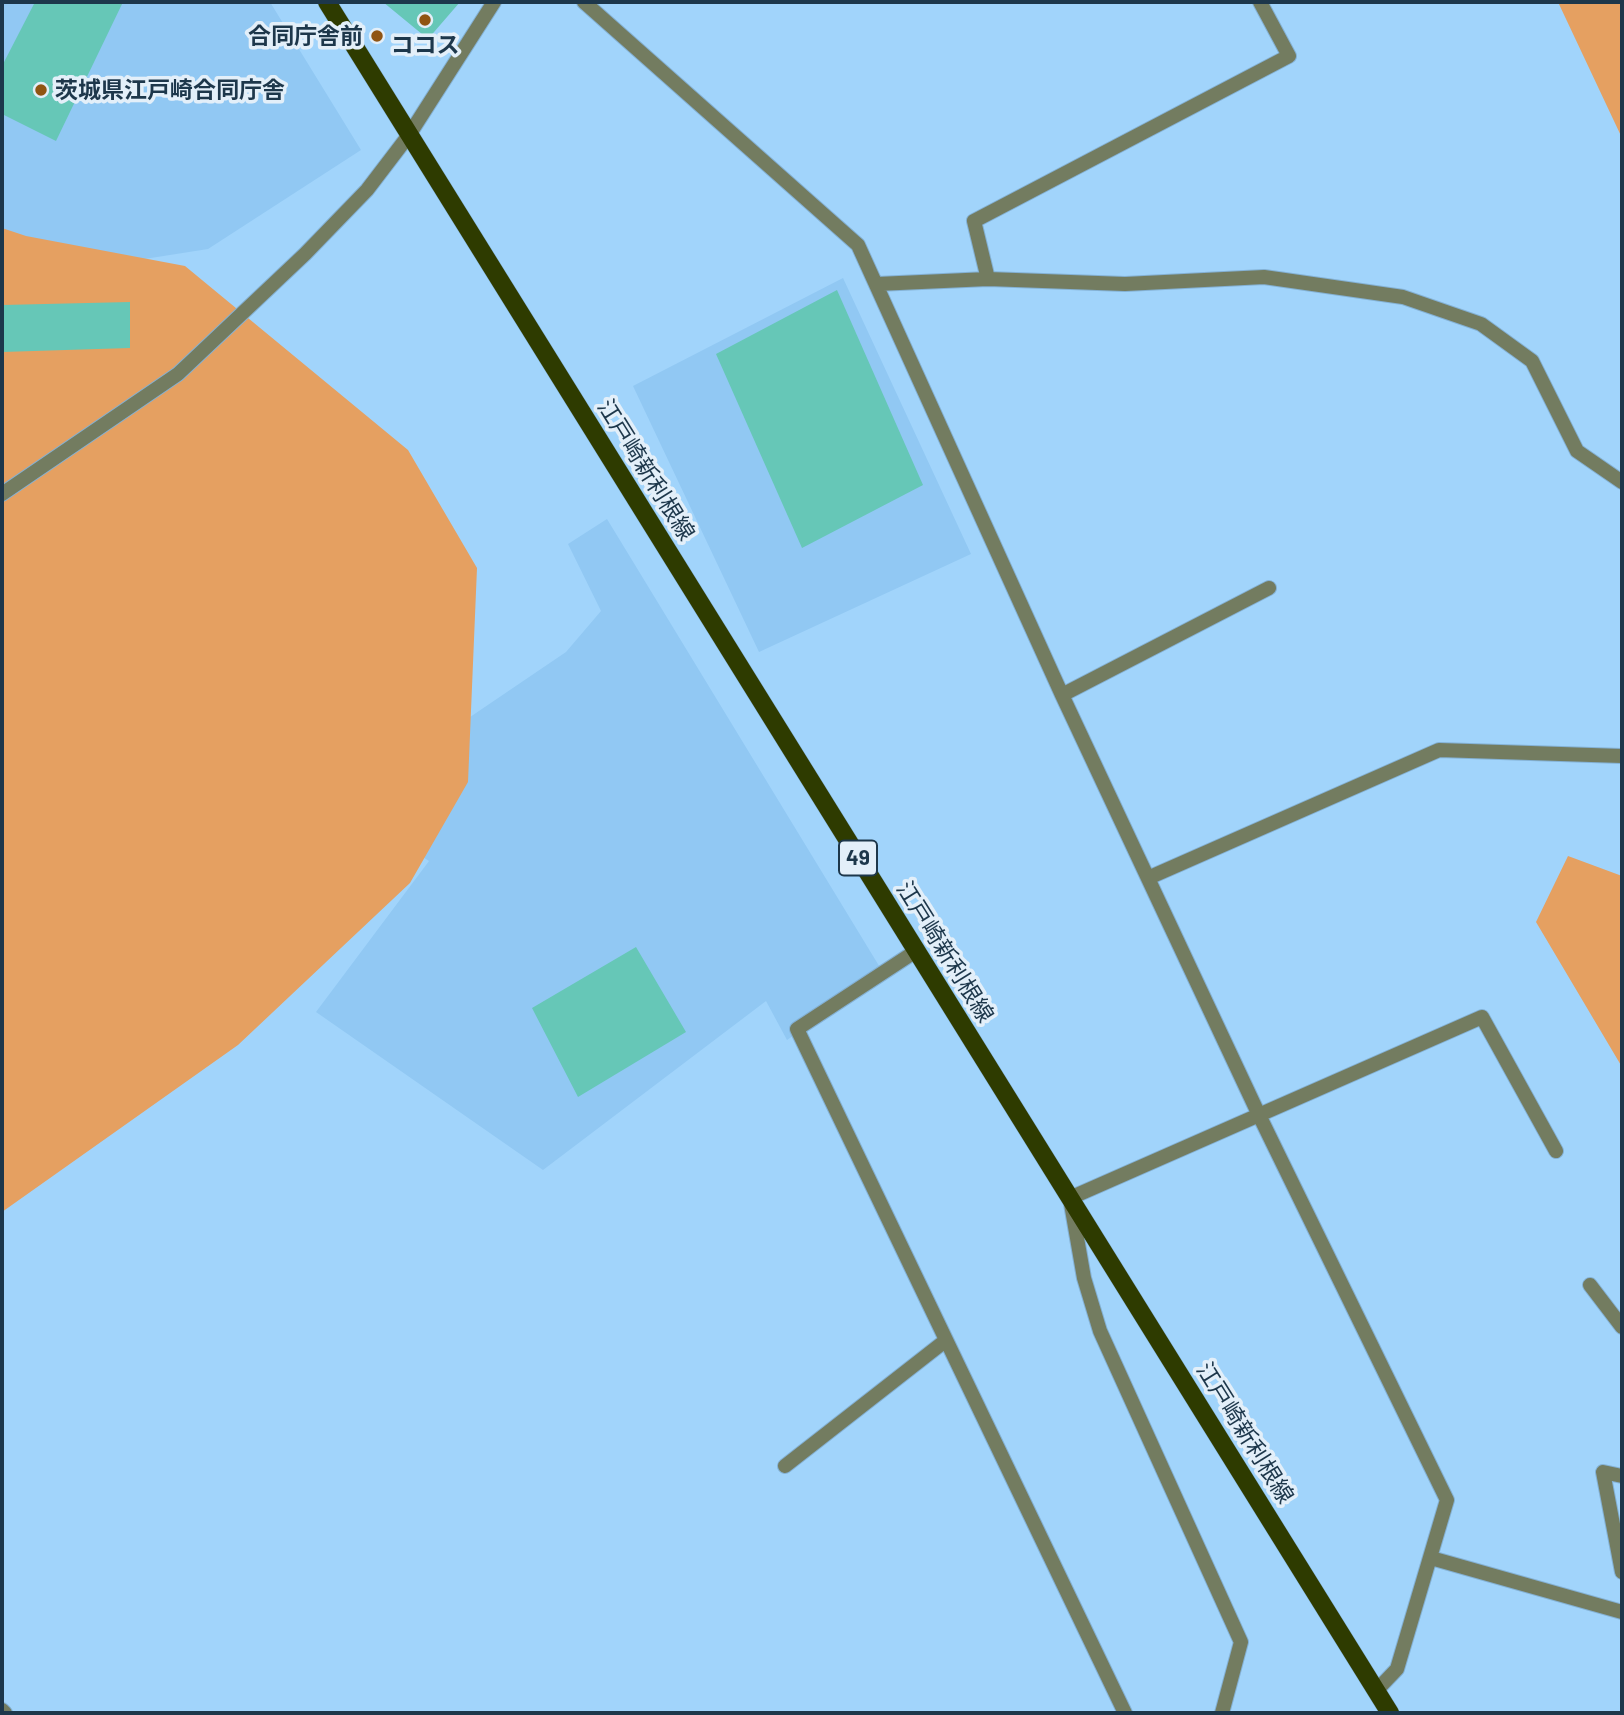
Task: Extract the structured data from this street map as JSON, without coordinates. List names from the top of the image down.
{
  "streets": {
    "main road": ["江戸崎新利根線", "49"]
  },
  "places": ["ココス", "合同庁舎前", "茨城県江戸崎合同庁舎"]
}
